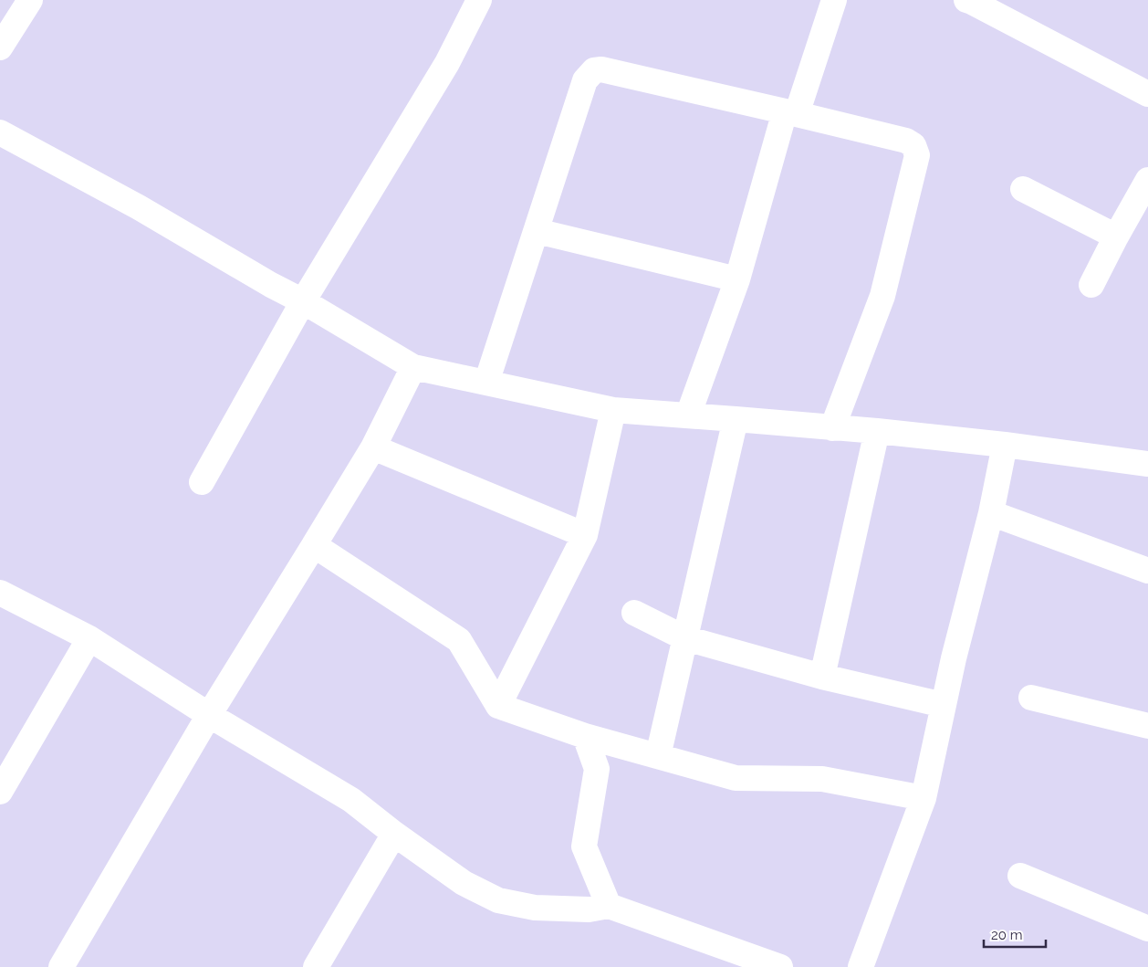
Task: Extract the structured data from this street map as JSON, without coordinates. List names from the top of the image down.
{
  "scale_bar": "20 m"
}
